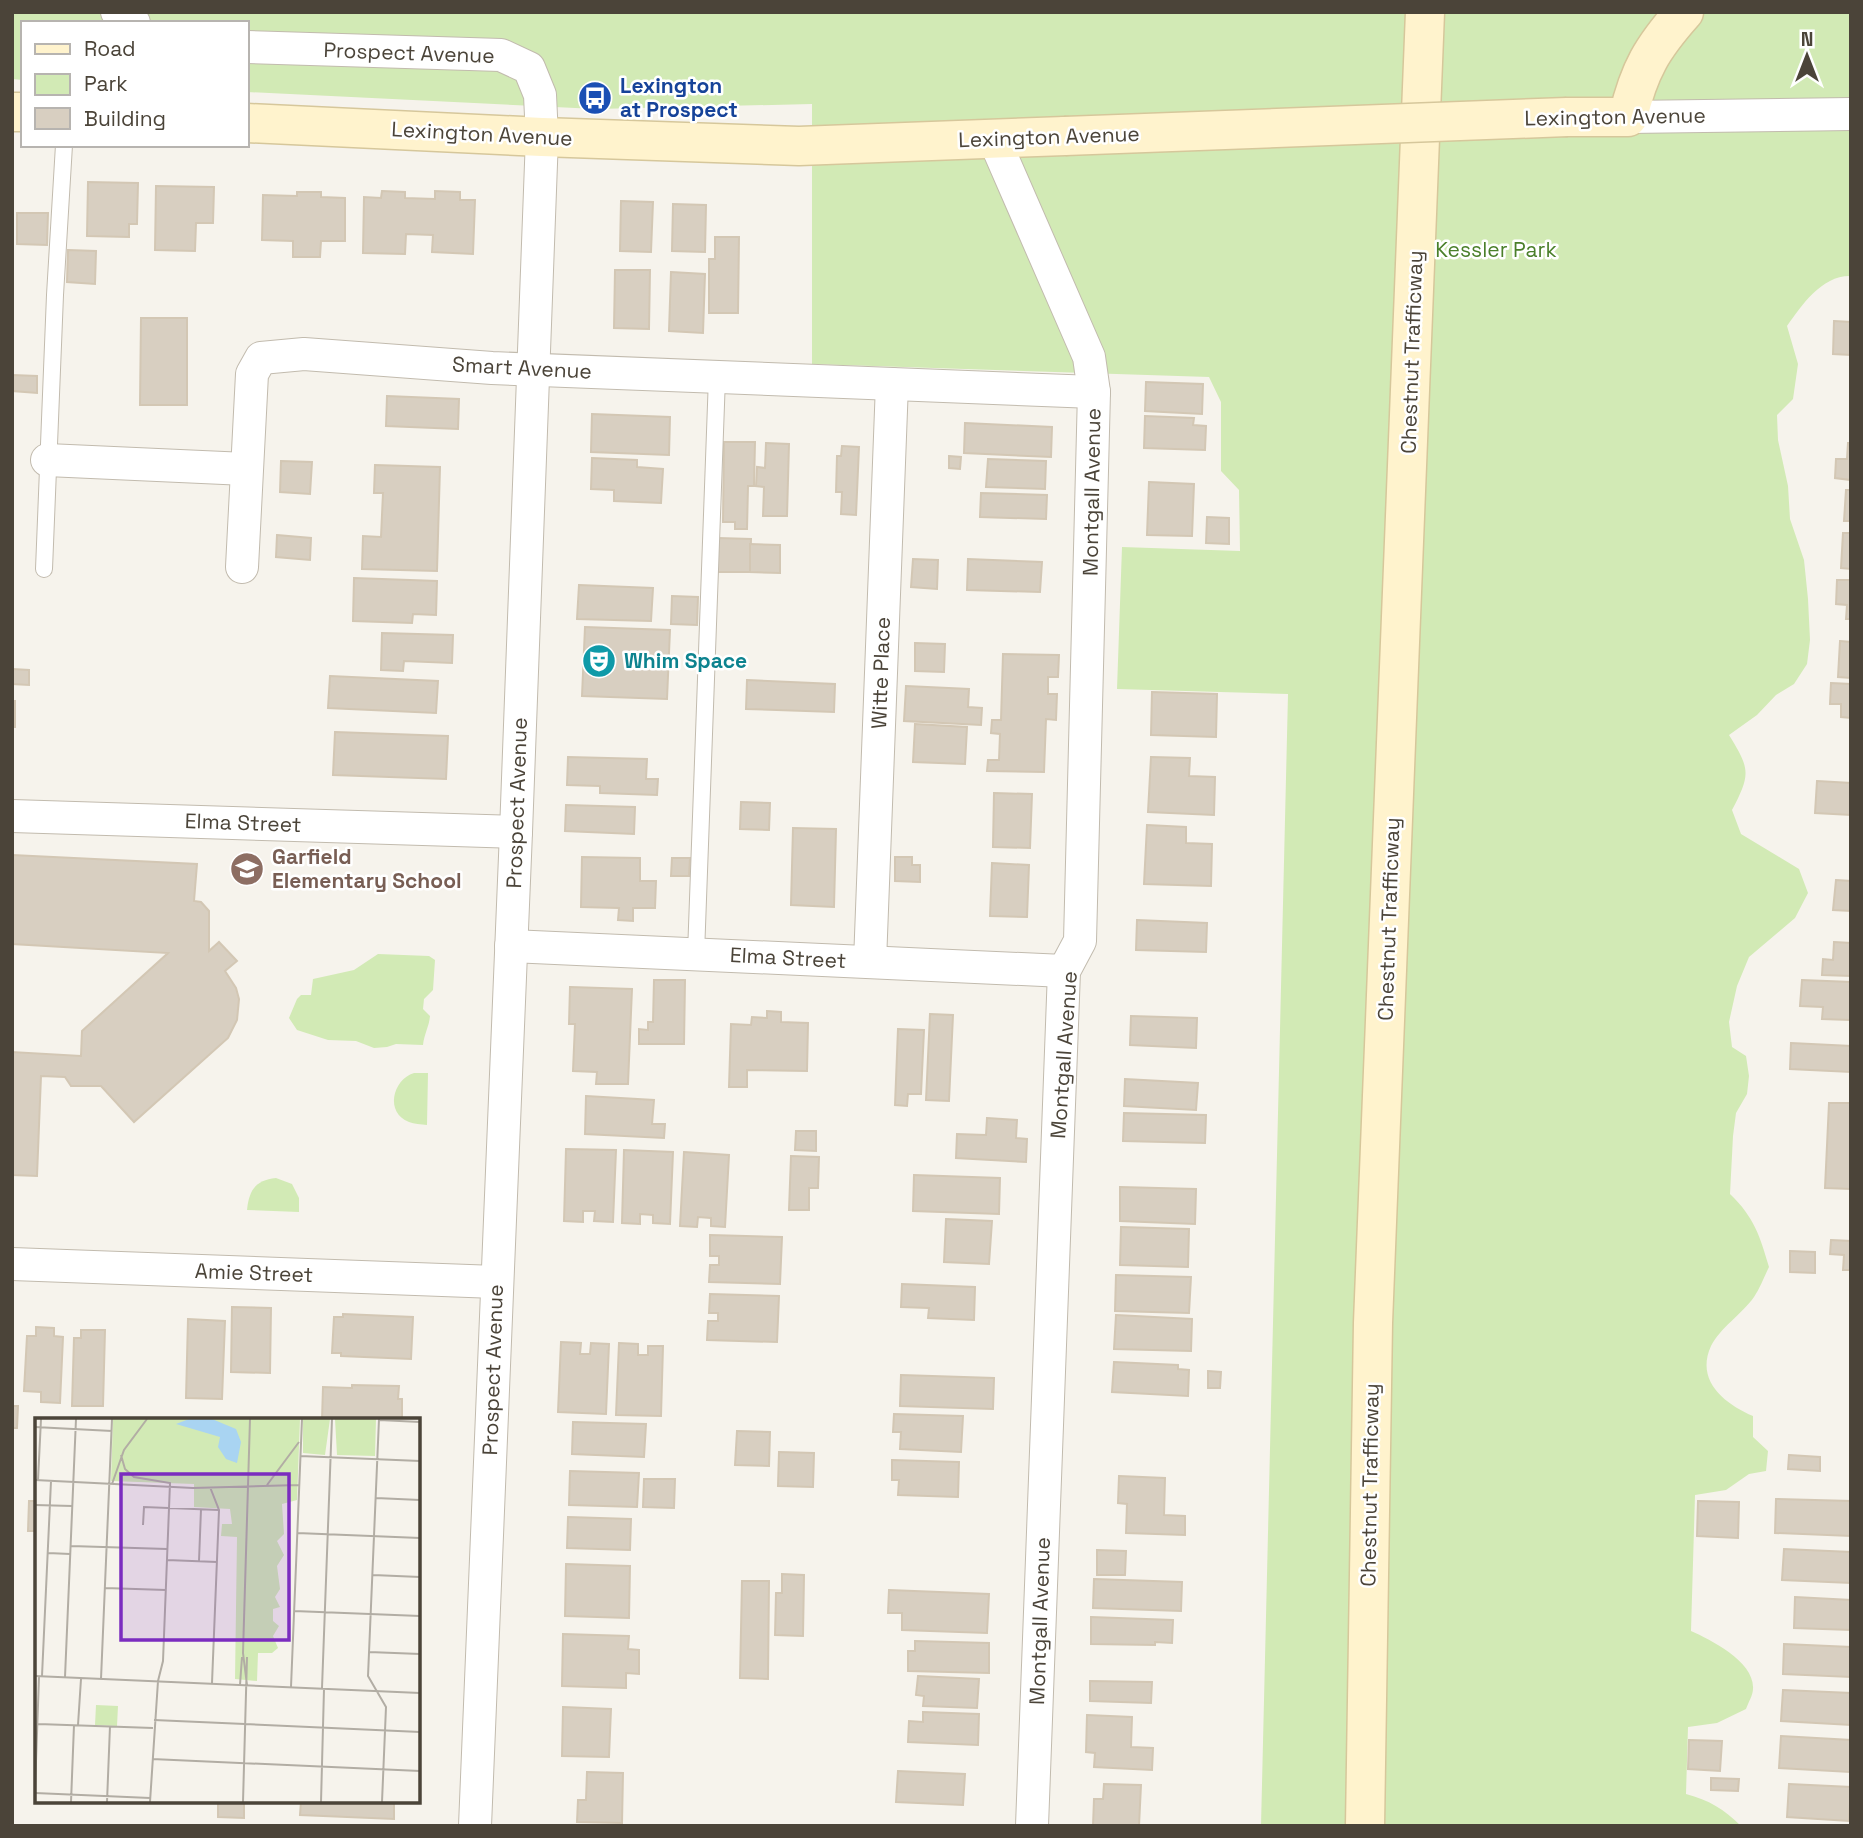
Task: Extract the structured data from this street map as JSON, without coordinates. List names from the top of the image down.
{
  "streets": {
    "street": [
      "Prospect Avenue",
      "Lexington Avenue",
      "Chestnut Trafficway",
      "Smart Avenue",
      "Montgall Avenue",
      "Witte Place",
      "Elma Street",
      "Amie Street"
    ]
  },
  "crossings": [
    ["Prospect Avenue", "Lexington Avenue"],
    ["Prospect Avenue", "Smart Avenue"],
    ["Prospect Avenue", "Elma Street"],
    ["Prospect Avenue", "Amie Street"],
    ["Lexington Avenue", "Montgall Avenue"],
    ["Smart Avenue", "Montgall Avenue"],
    ["Smart Avenue", "Witte Place"],
    ["Montgall Avenue", "Elma Street"],
    ["Witte Place", "Elma Street"]
  ],
  "parks": ["Kessler Park"],
  "places": {
    "bus stop": ["Lexington at Prospect"],
    "theatre": ["Whim Space"],
    "school or university": ["Garfield Elementary School"]
  },
  "legend": ["Road", "Park", "Building"],
  "north": "top"
}
